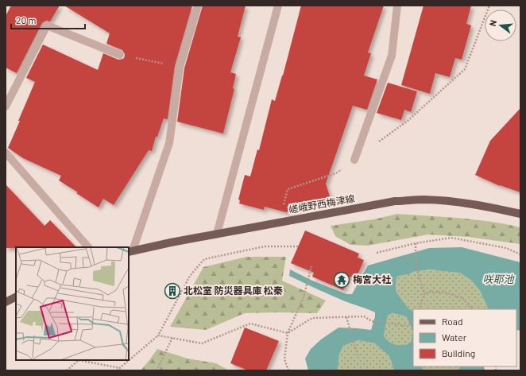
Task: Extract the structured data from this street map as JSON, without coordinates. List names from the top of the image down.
{
  "streets": {
    "main road": ["嵯峨野西梅津線"]
  },
  "water": ["咲耶池"],
  "places": {
    "temple": ["梅宮大社"],
    "building": ["北松室 防災器具庫 松秦"]
  },
  "legend": ["Road", "Water", "Building"],
  "scale_bar": "20 m",
  "north": "left"
}
